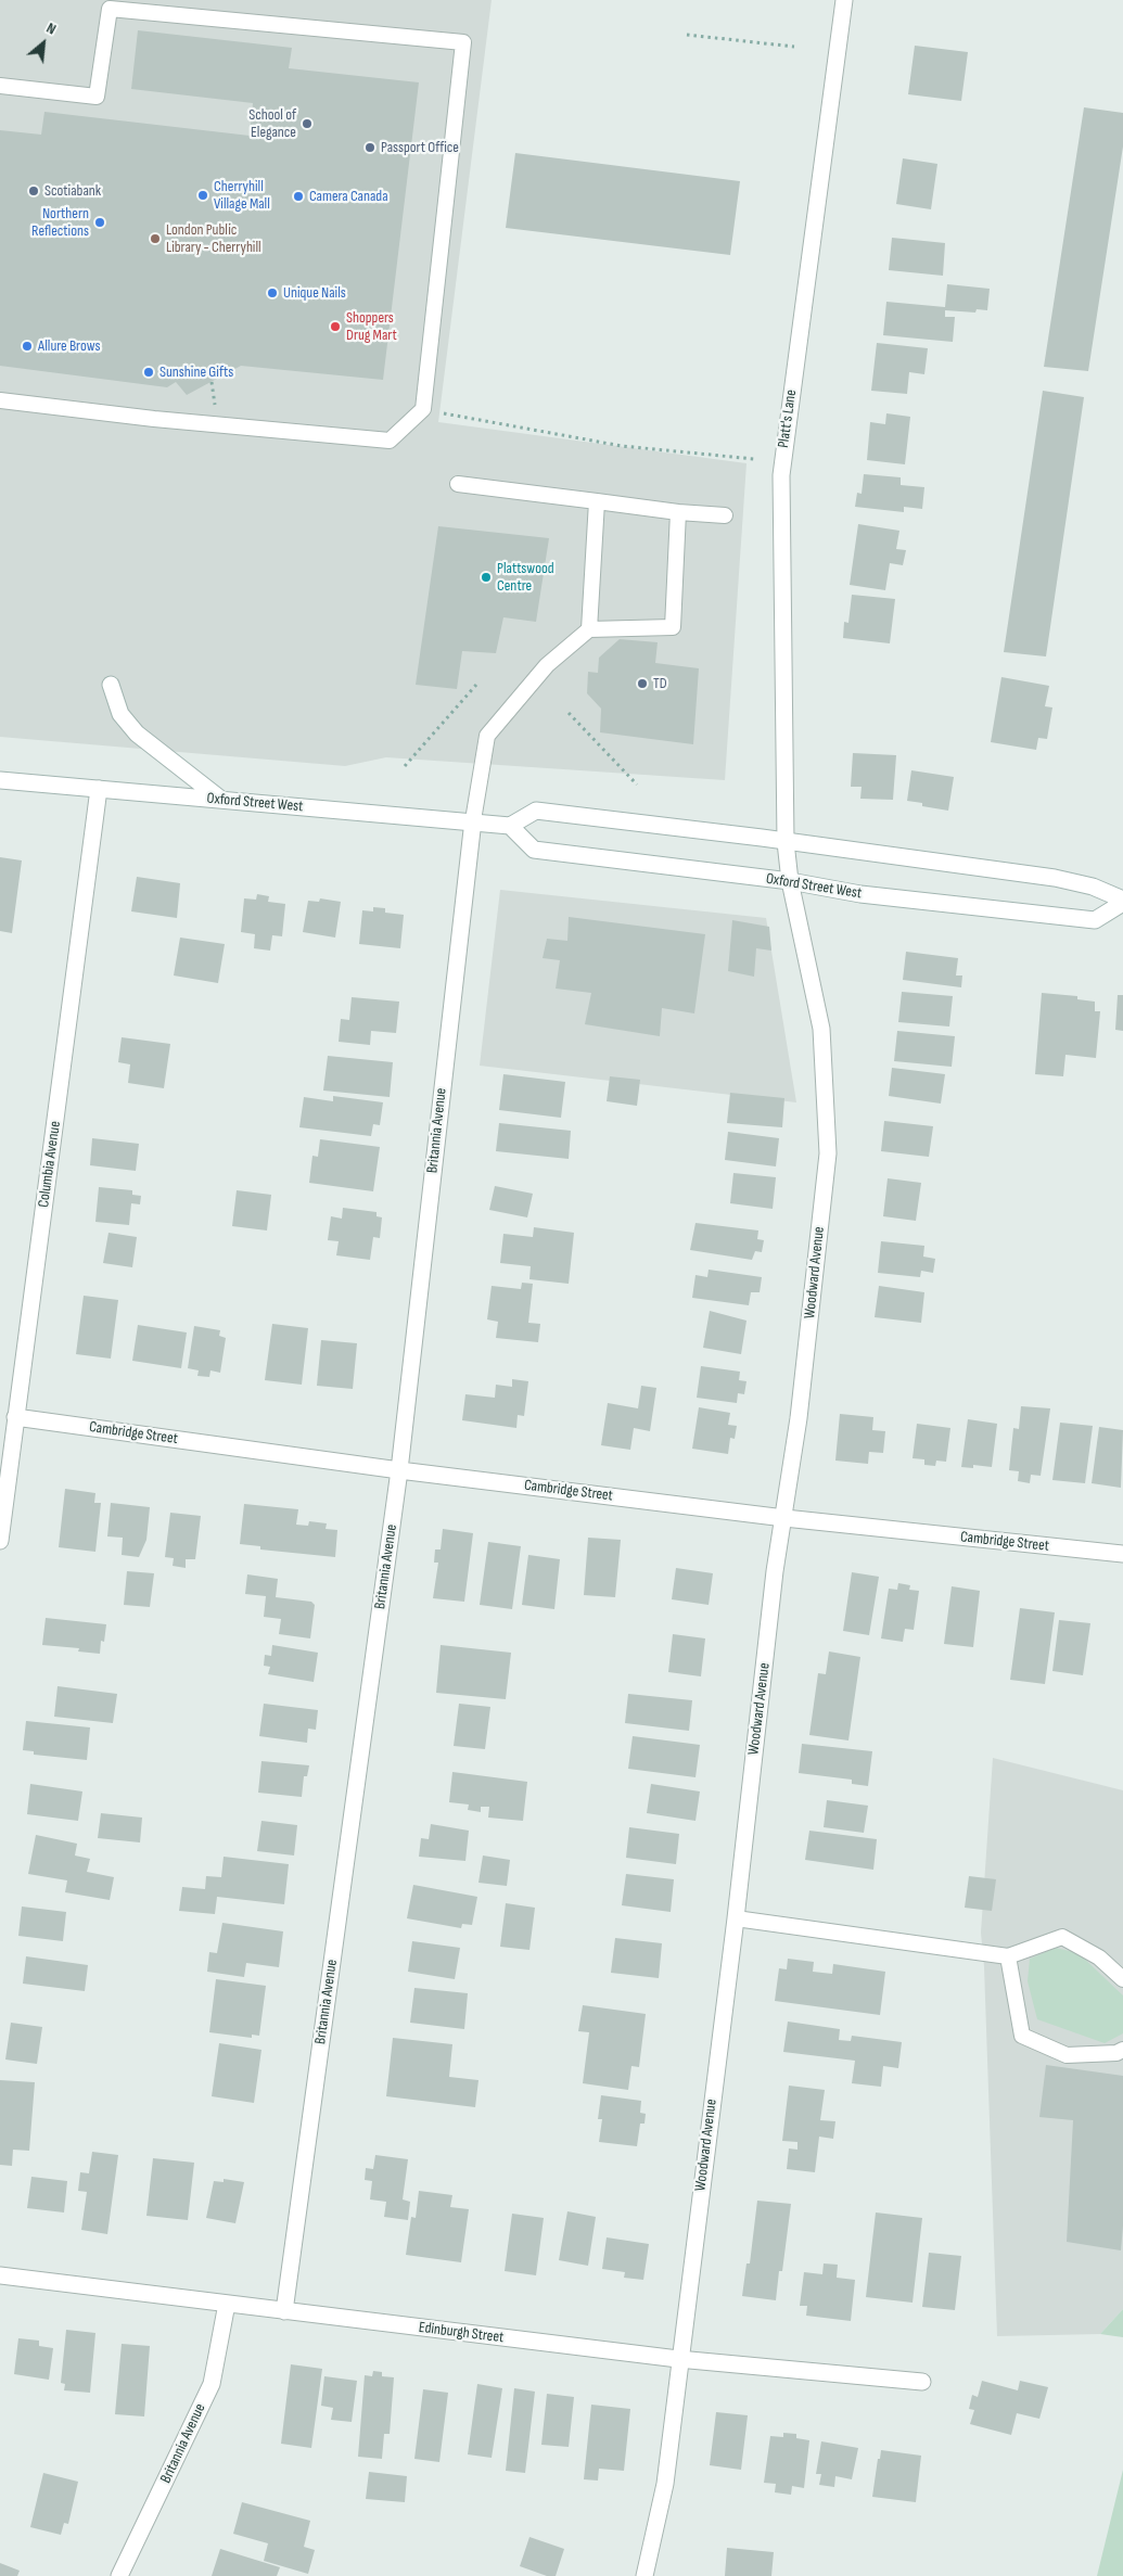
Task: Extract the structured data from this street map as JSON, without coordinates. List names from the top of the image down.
{
  "streets": {
    "street": [
      "Platt's Lane",
      "Oxford Street West",
      "Britannia Avenue",
      "Columbia Avenue",
      "Woodward Avenue",
      "Cambridge Street",
      "Edinburgh Street"
    ]
  },
  "crossings": [
    ["Platt's Lane", "Oxford Street West"],
    ["Platt's Lane", "Woodward Avenue"],
    ["Oxford Street West", "Britannia Avenue"],
    ["Oxford Street West", "Columbia Avenue"],
    ["Oxford Street West", "Woodward Avenue"],
    ["Britannia Avenue", "Cambridge Street"],
    ["Britannia Avenue", "Edinburgh Street"],
    ["Columbia Avenue", "Cambridge Street"],
    ["Woodward Avenue", "Cambridge Street"],
    ["Woodward Avenue", "Edinburgh Street"]
  ],
  "places": [
    "School of Elegance",
    "Passport Office",
    "Scotiabank",
    "Cherryhill Village Mall",
    "Camera Canada",
    "Northern Reflections",
    "London Public Library - Cherryhill",
    "Unique Nails",
    "Shoppers Drug Mart",
    "Allure Brows",
    "Sunshine Gifts",
    "Plattswood Centre",
    "TD"
  ],
  "north": "top right"
}
